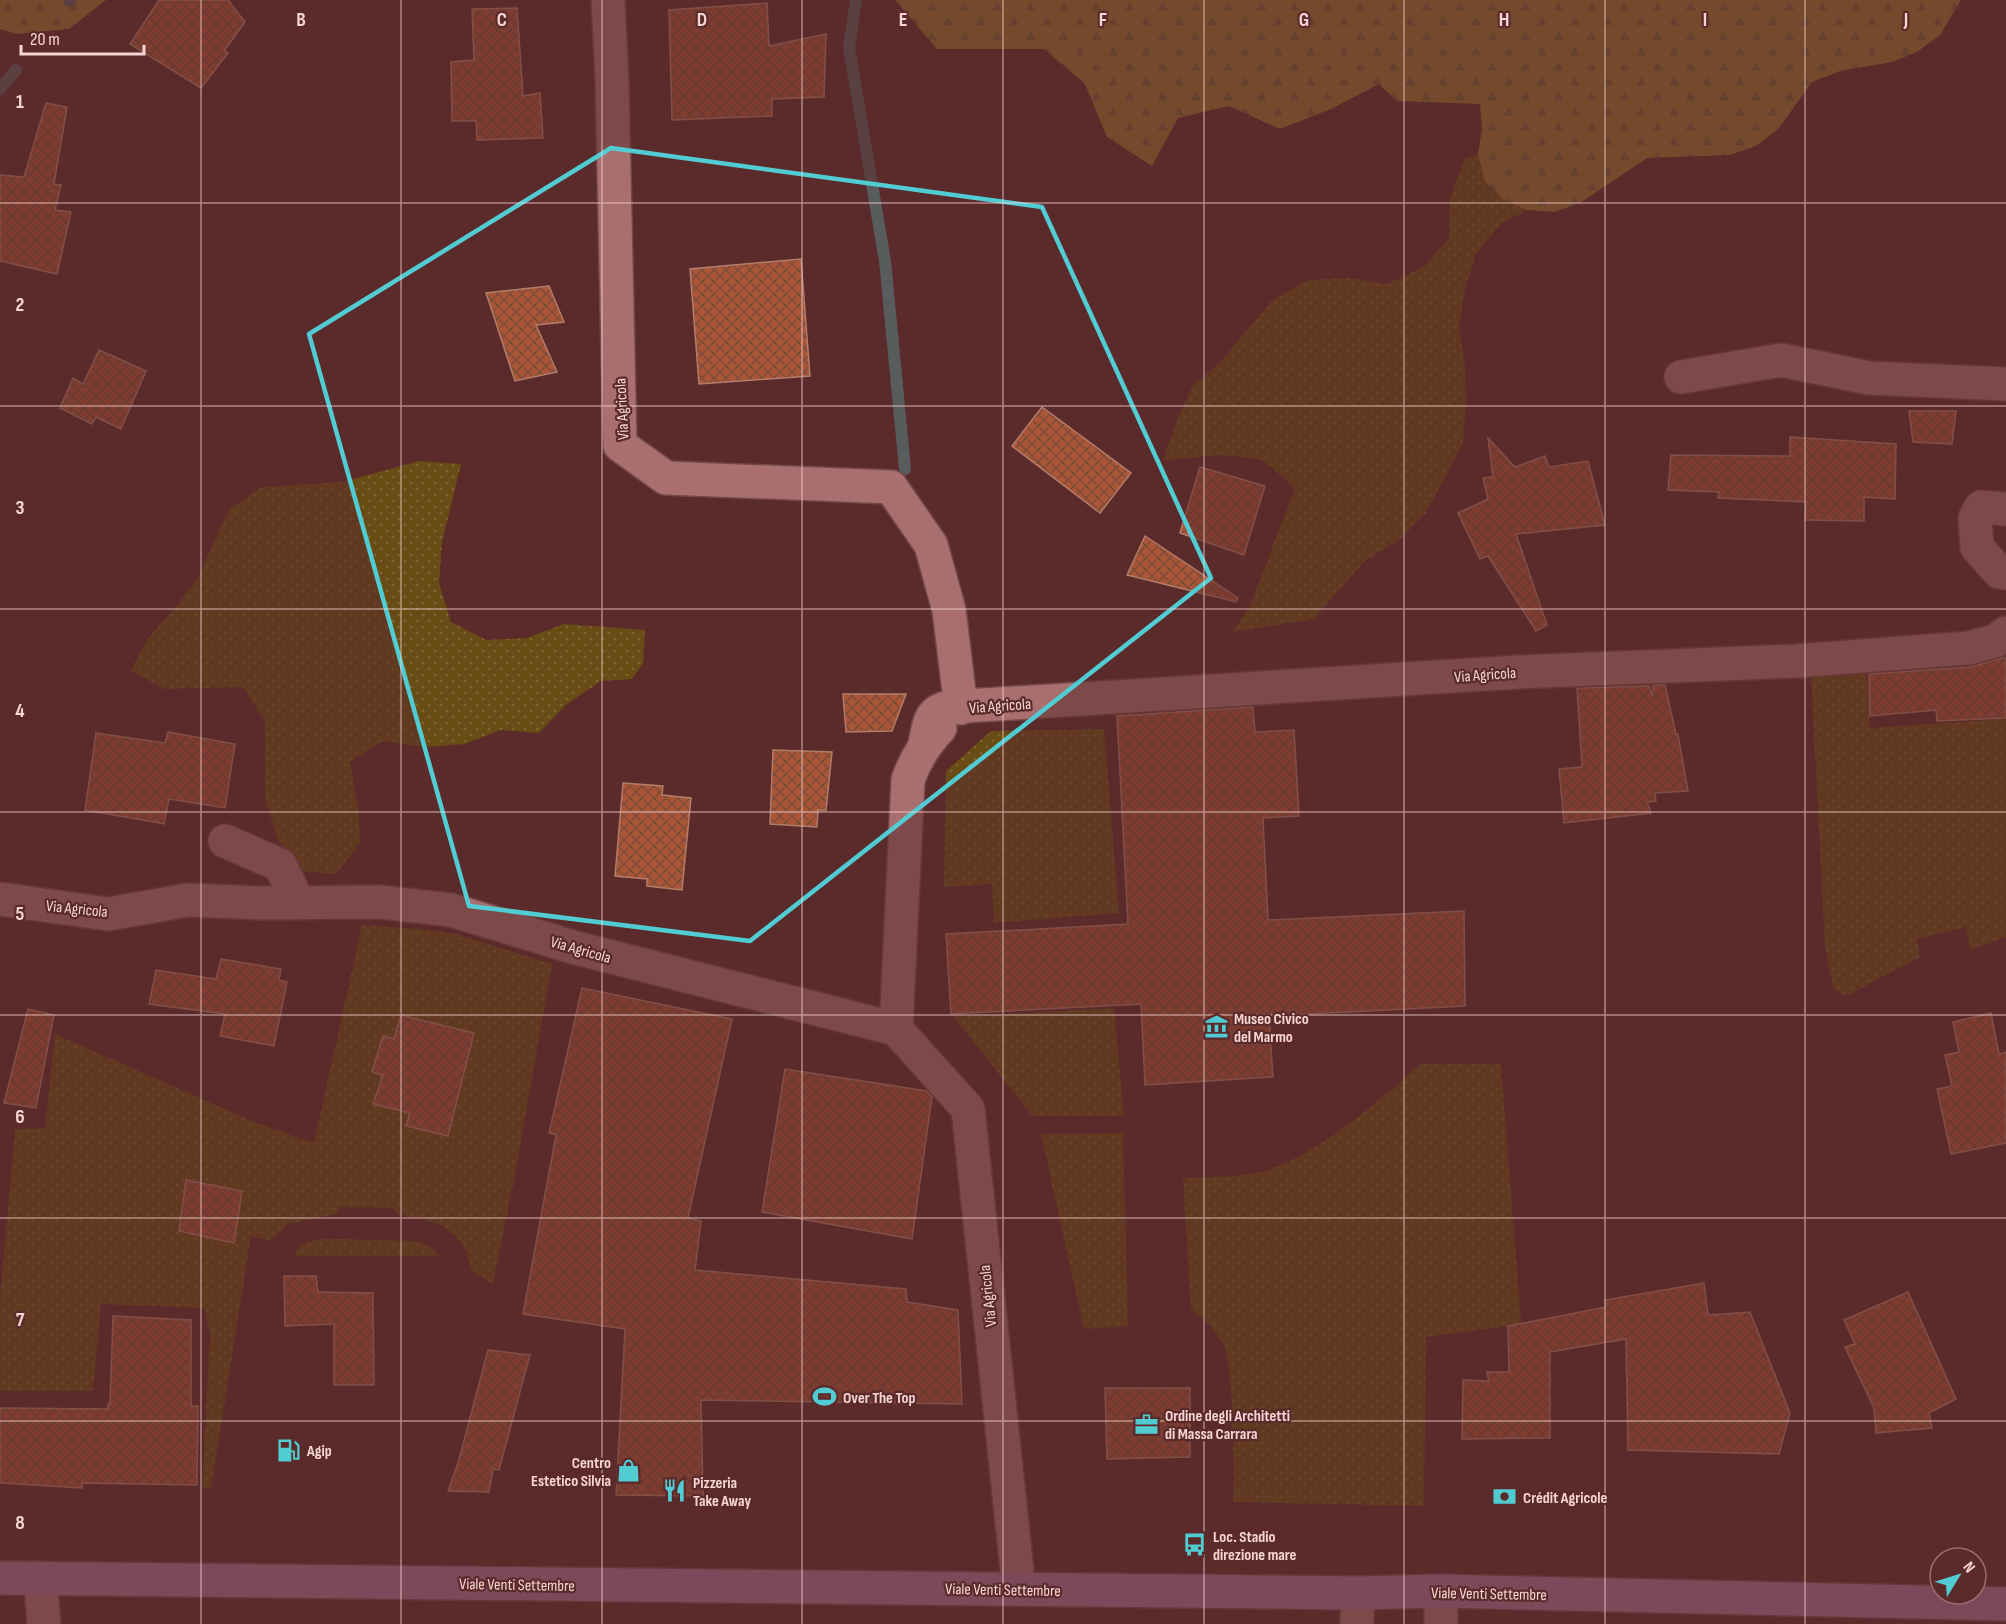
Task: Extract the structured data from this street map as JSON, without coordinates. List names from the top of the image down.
{
  "streets": {
    "main road": ["Viale Venti Settembre"],
    "street": ["Via Agricola"]
  },
  "crossings": [
    ["Via Agricola", "Viale Venti Settembre"]
  ],
  "places": {
    "museum": ["Museo Civico del Marmo"],
    "sports": ["Over The Top"],
    "office": ["Ordine degli Architetti di Massa Carrara"],
    "fuel station": ["Agip"],
    "shop": ["Centro Estetico Silvia"],
    "restaurant": ["Pizzeria Take Away"],
    "bank": ["Crédit Agricole"],
    "bus stop": ["Loc. Stadio direzione mare"]
  },
  "scale_bar": "20 m",
  "north": "top right",
  "grid": {
    "columns": [
      "B",
      "C",
      "D",
      "E",
      "F",
      "G",
      "H",
      "I",
      "J"
    ],
    "rows": [
      "1",
      "2",
      "3",
      "4",
      "5",
      "6",
      "7",
      "8"
    ]
  }
}
